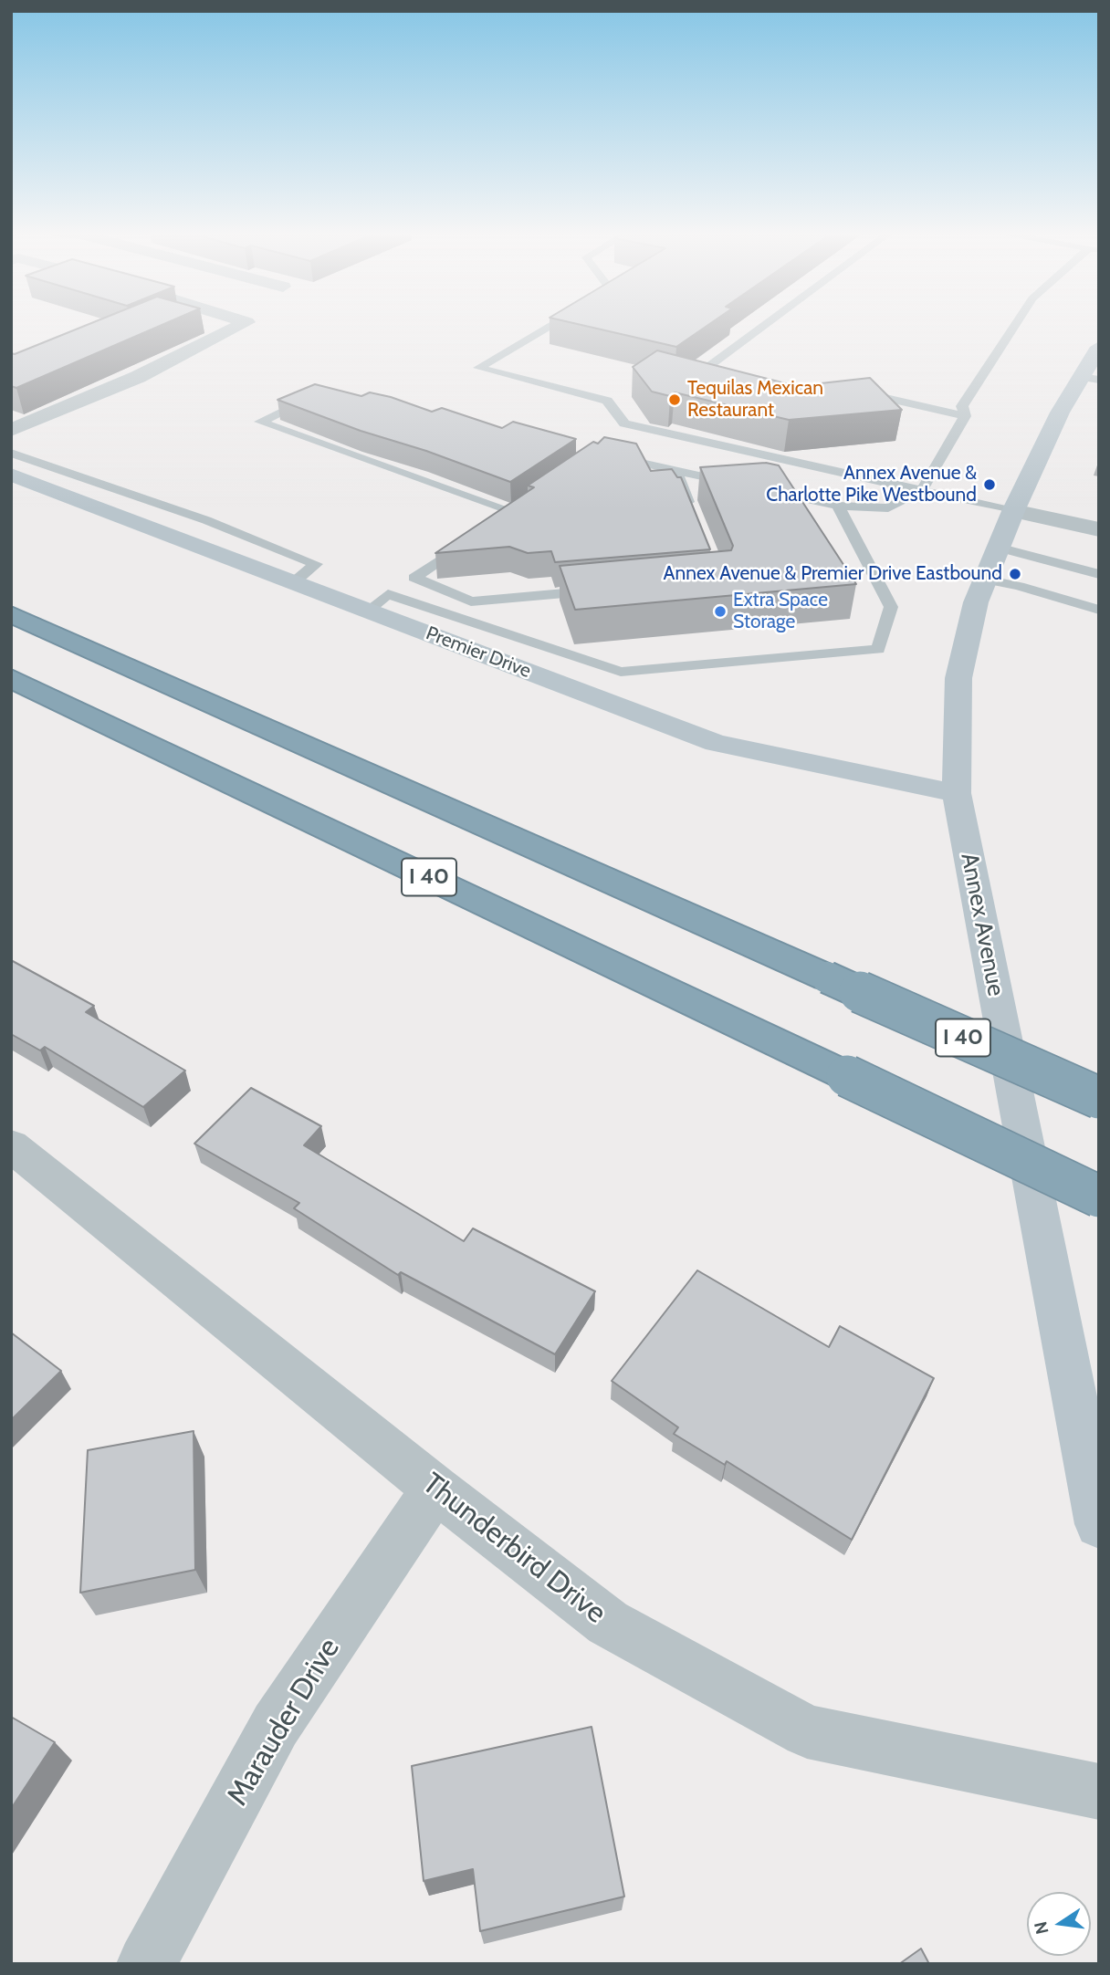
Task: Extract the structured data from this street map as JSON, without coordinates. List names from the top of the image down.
{
  "streets": {
    "highway": ["I 40"],
    "street": [
      "Premier Drive",
      "Annex Avenue",
      "Thunderbird Drive",
      "Marauder Drive"
    ]
  },
  "crossings": [
    ["Premier Drive", "Annex Avenue"],
    ["Thunderbird Drive", "Marauder Drive"]
  ],
  "places": [
    "Tequilas Mexican Restaurant",
    "Annex Avenue & Charlotte Pike Westbound",
    "Annex Avenue & Premier Drive Eastbound",
    "Extra Space Storage"
  ],
  "north": "left"
}
